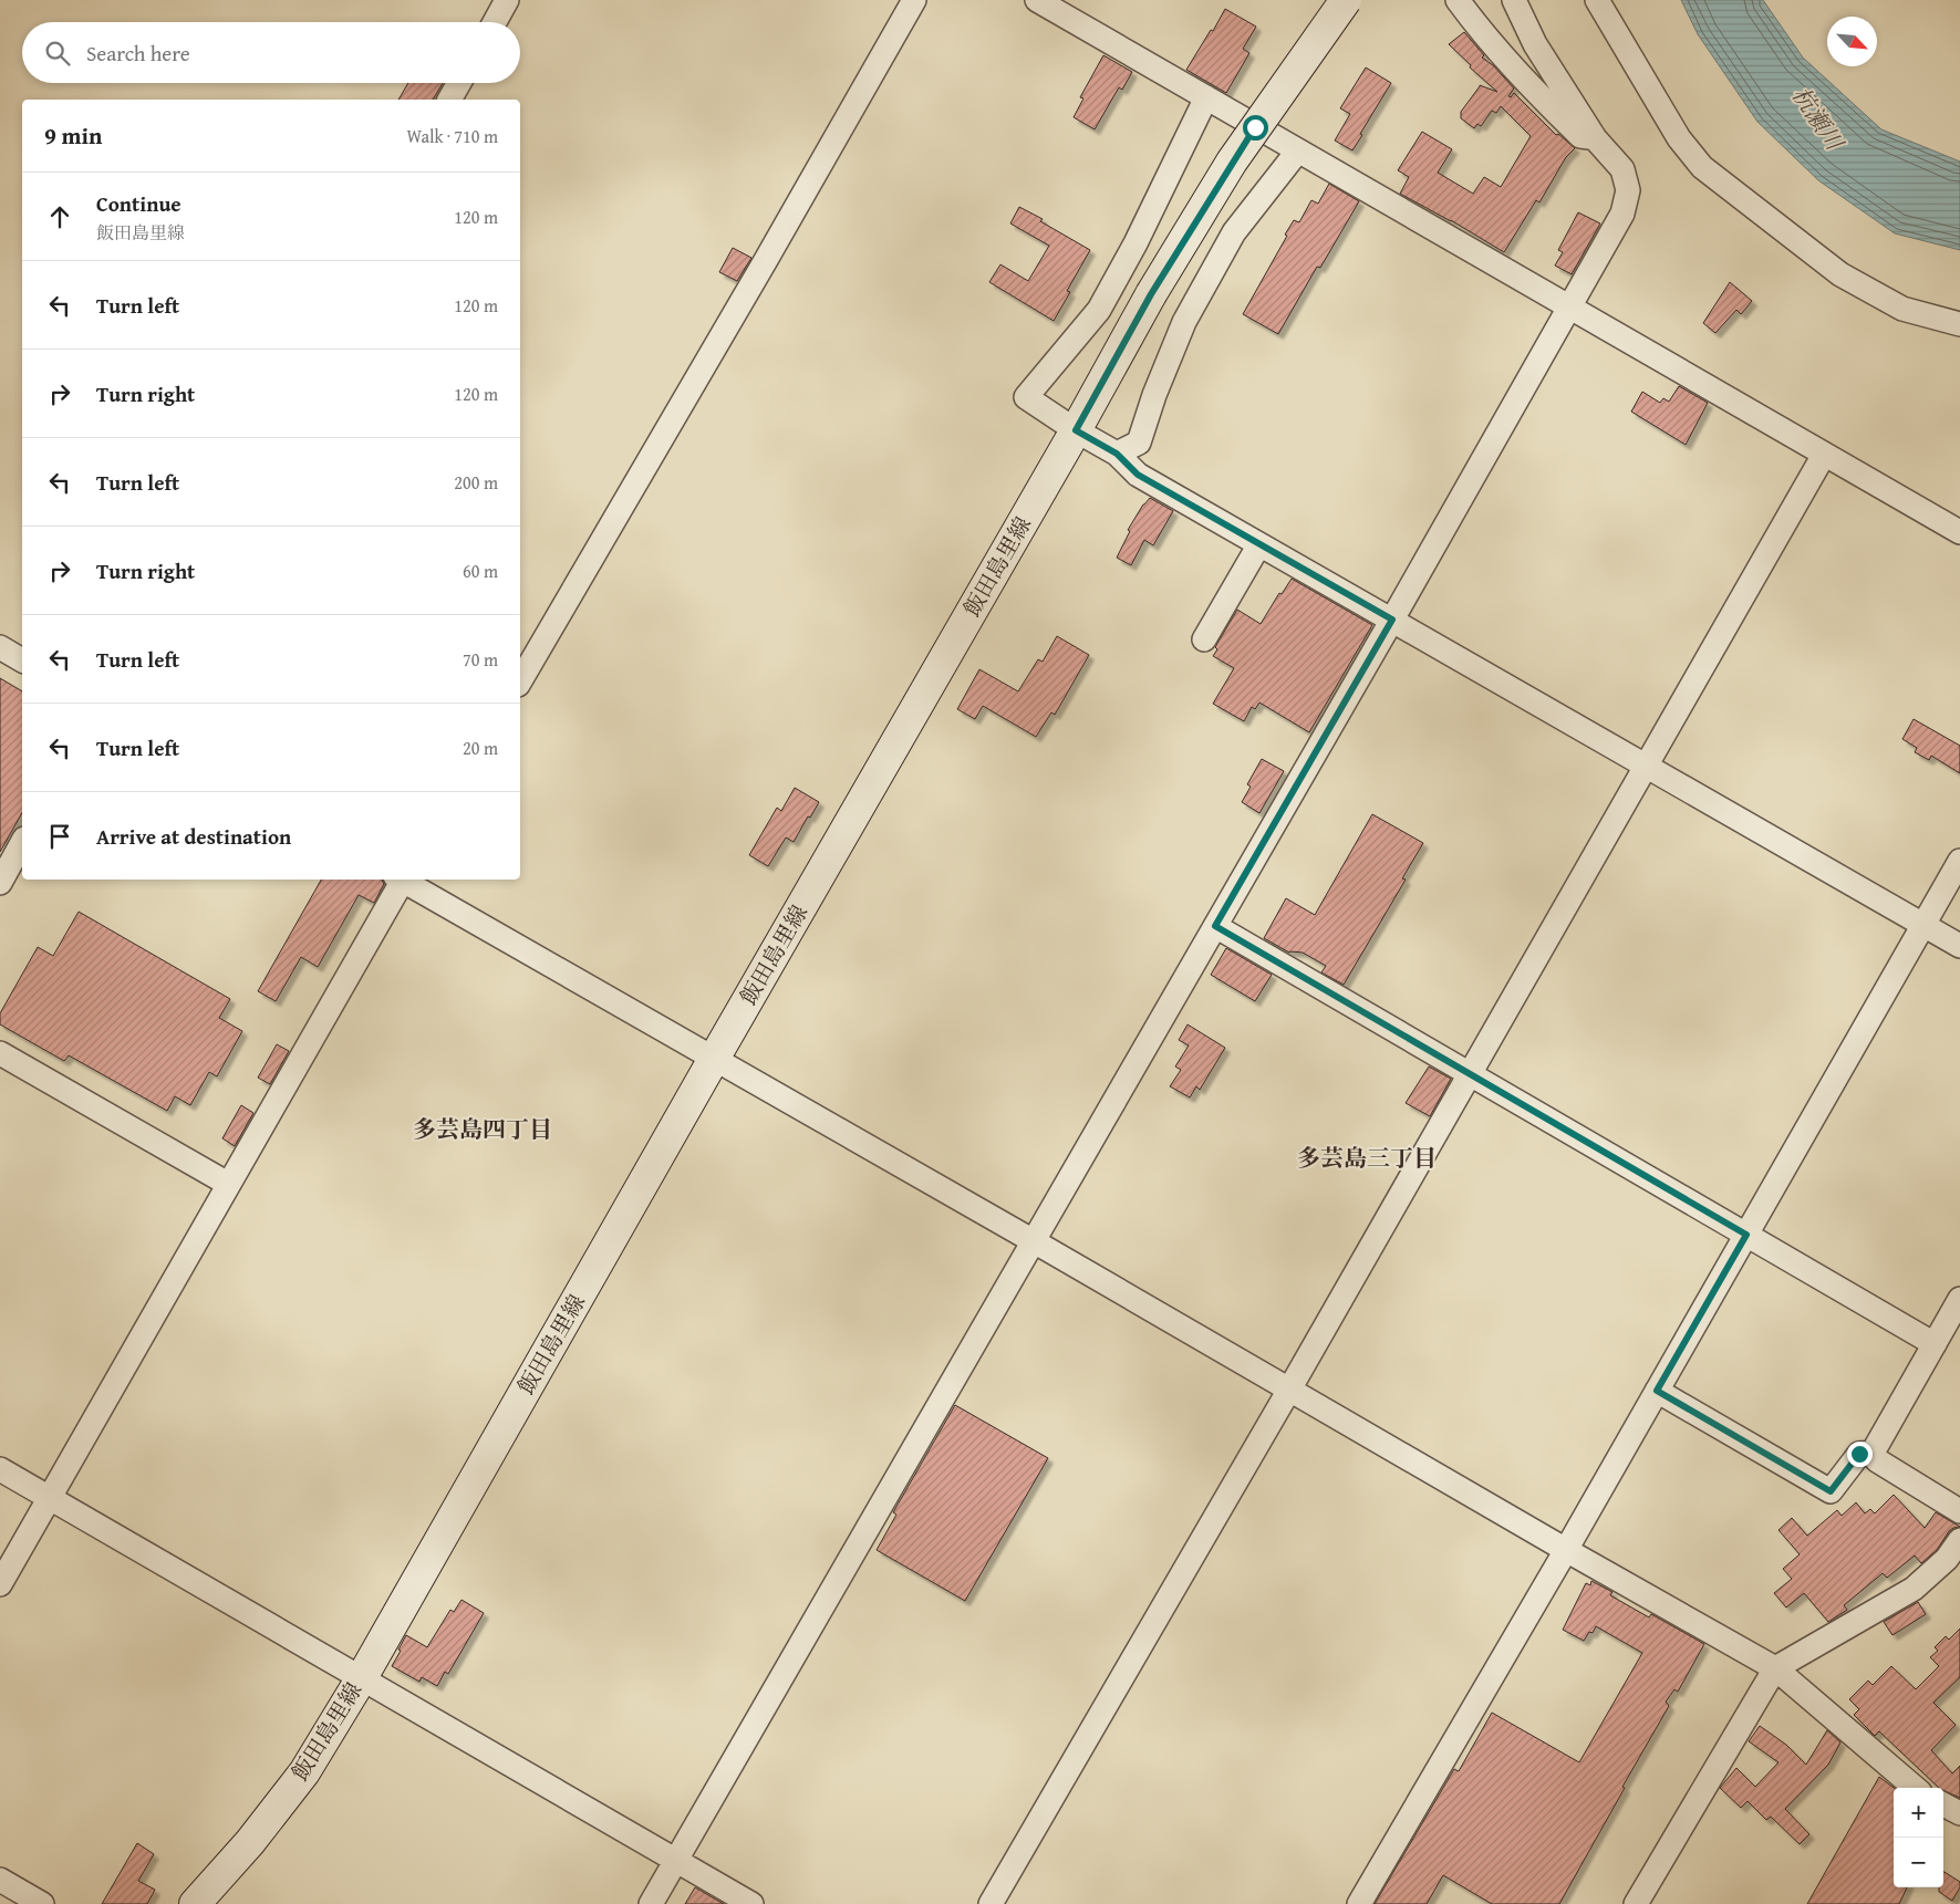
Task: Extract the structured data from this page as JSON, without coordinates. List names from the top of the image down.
{
  "streets": {
    "main road": ["飯田島里線"]
  },
  "districts": ["多芸島四丁目", "多芸島三丁目"],
  "water": ["杭瀬川"],
  "north": "bottom right",
  "page": {
    "search": "Search here",
    "heading": ["9 min", "Walk · 710 m"],
    "list": [
      ["Continue", "飯田島里線", "120 m"],
      ["Turn left", "120 m"],
      ["Turn right", "120 m"],
      ["Turn left", "200 m"],
      ["Turn right", "60 m"],
      ["Turn left", "70 m"],
      ["Turn left", "20 m"],
      "Arrive at destination"
    ],
    "map_buttons": ["+", "−"]
  }
}
